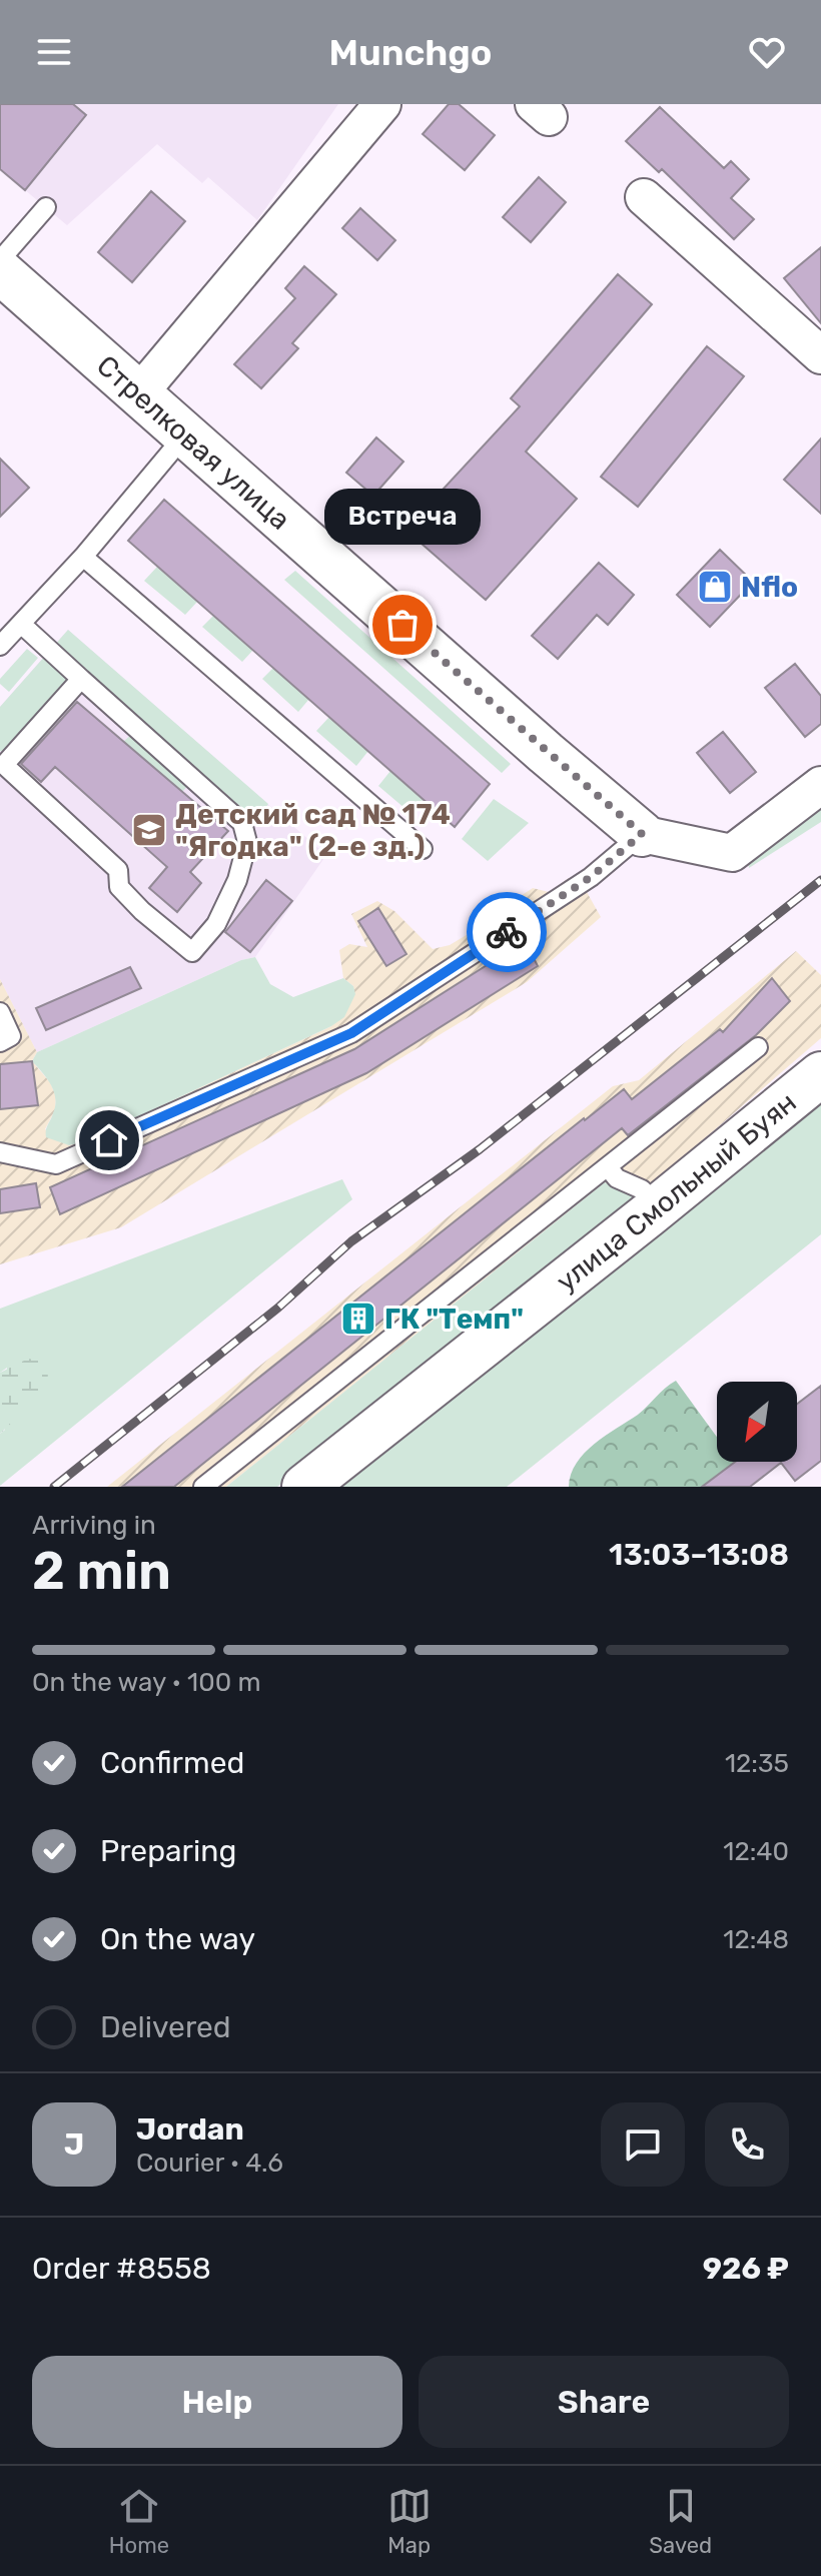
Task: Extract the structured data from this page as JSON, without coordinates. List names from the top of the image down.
{
  "streets": {
    "street": ["Стрелковая улица", "улица Смольный Буян"]
  },
  "places": {
    "shop": ["Nflo"],
    "other": ["Встреча"],
    "school or university": ["Детский сад № 174 \"Ягодка\" (2-е зд.)"],
    "building": ["ГК \"Темп\""]
  },
  "north": "bottom left",
  "page": {
    "header": "Munchgo",
    "bubble": "Встреча",
    "heading": ["2 min", "Arriving in", "13:03–13:08"],
    "panel": [
      "Jordan",
      "Courier · 4.6",
      "Order #8558",
      "926 ₽"
    ],
    "bar": "On the way · 100 m",
    "list": [
      ["Confirmed", "12:35"],
      ["Preparing", "12:40"],
      ["On the way", "12:48"],
      "Delivered"
    ],
    "round": "J",
    "buttons": ["Help", "Share"],
    "tabs": ["Home", "Map", "Saved"]
  }
}
